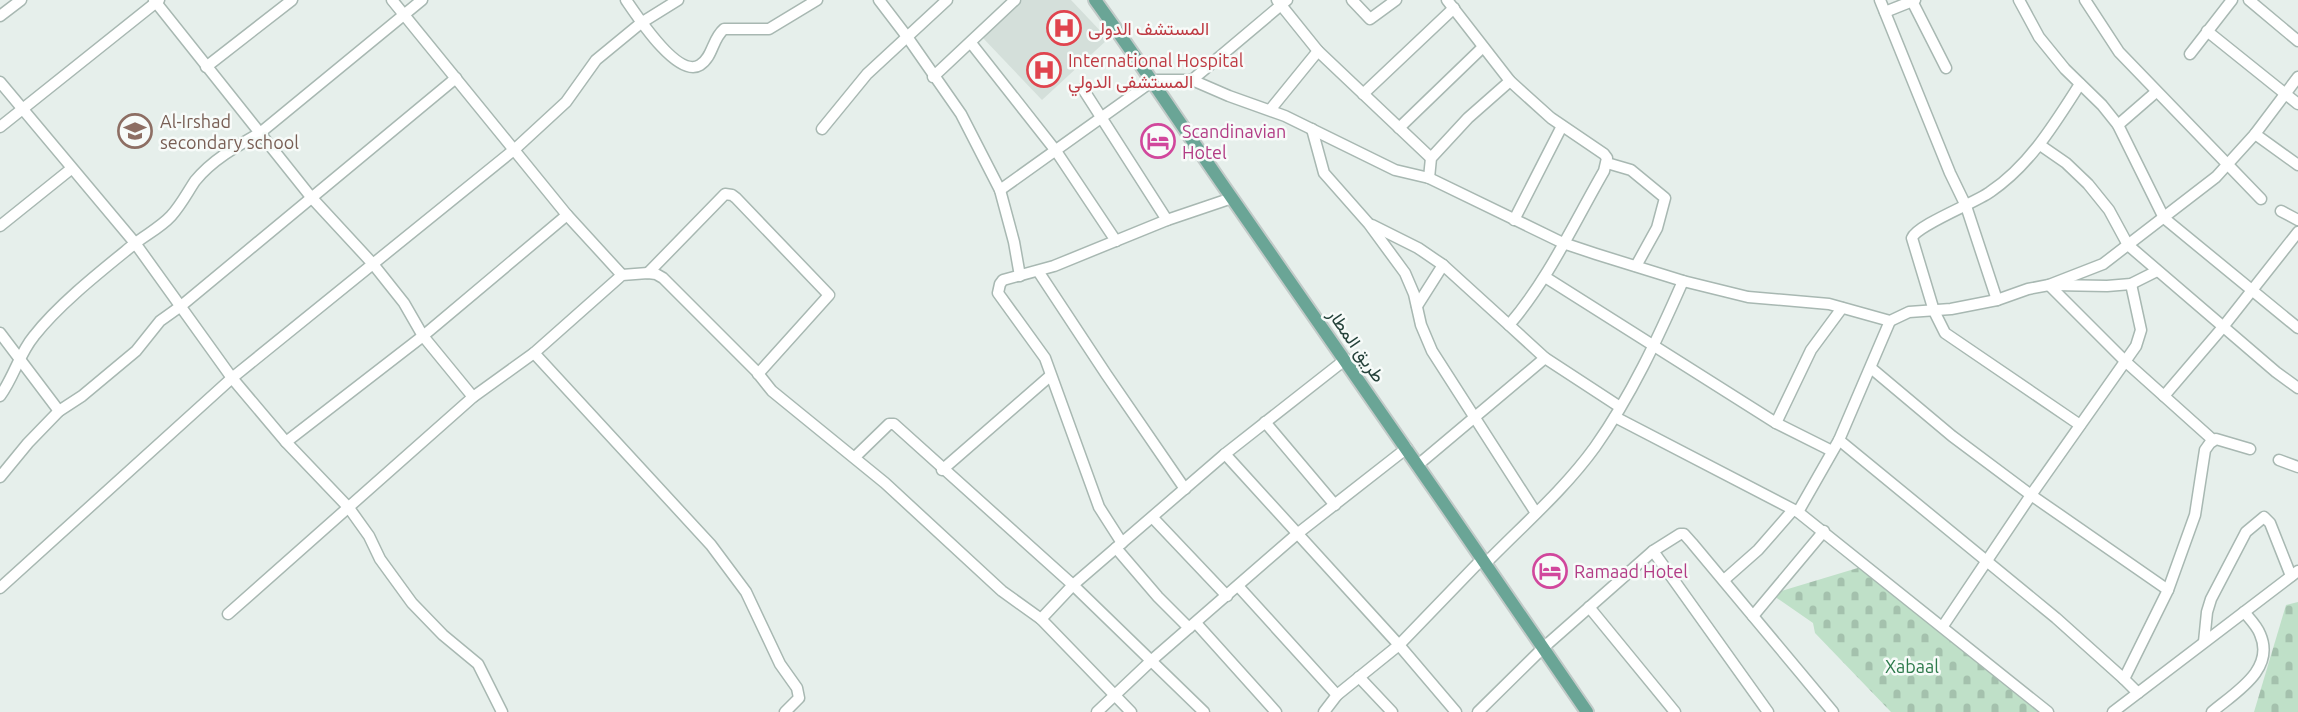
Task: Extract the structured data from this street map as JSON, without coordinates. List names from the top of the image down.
{
  "streets": {
    "main road": ["طريق المطار"]
  },
  "parks": ["Xabaal"],
  "places": {
    "hospital": ["المستشف الدولى", "International Hospital المستشفى الدولي"],
    "school or university": ["Al-Irshad secondary school"],
    "hotel": ["Scandinavian Hotel", "Ramaad Hotel"]
  }
}
